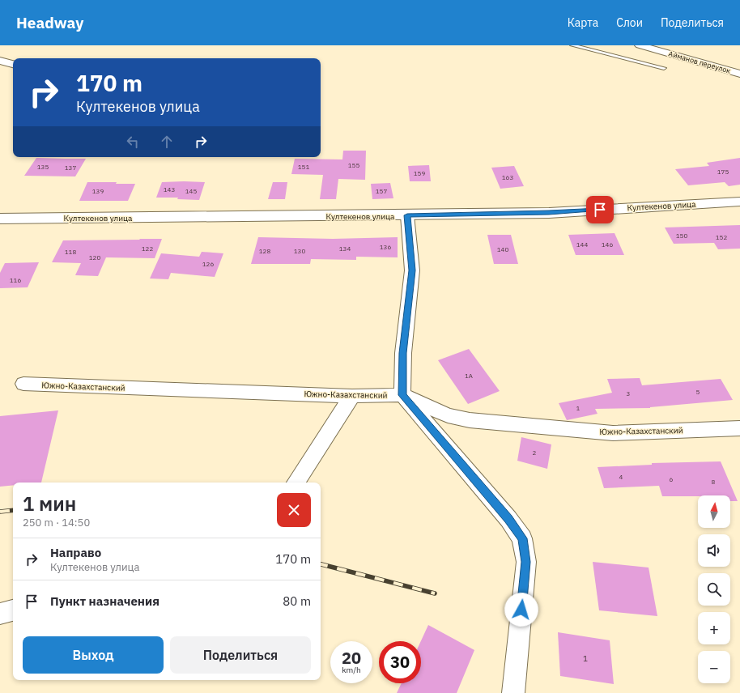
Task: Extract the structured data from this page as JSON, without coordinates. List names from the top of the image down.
{
  "streets": {
    "street": ["Айманов переулок", "Култекенов улица", "Южно-Казахстанский"]
  },
  "house_numbers": [
    "155",
    "135",
    "151",
    "137",
    "175",
    "159",
    "163",
    "143",
    "139",
    "145",
    "157",
    "150",
    "152",
    "144",
    "146",
    "136",
    "122",
    "134",
    "140",
    "128",
    "130",
    "118",
    "120",
    "126",
    "116",
    "1А",
    "5",
    "3",
    "1",
    "2",
    "4",
    "6",
    "8",
    "1"
  ],
  "north": "top",
  "page": {
    "header": "Headway",
    "nav": ["Карта", "Слои", "Поделиться"],
    "turn": ["170 m", "Култекенов улица"],
    "heading": ["1 мин", "250 m · 14:50"],
    "map_buttons": ["+", "−"],
    "list": [
      {
        "name": "Направо",
        "note": "Култекенов улица",
        "value": "170 m"
      },
      {
        "name": "Пункт назначения",
        "value": "80 m"
      }
    ],
    "buttons": ["Выход", "Поделиться"],
    "speed": "20 km/h",
    "limit": "30"
  }
}
